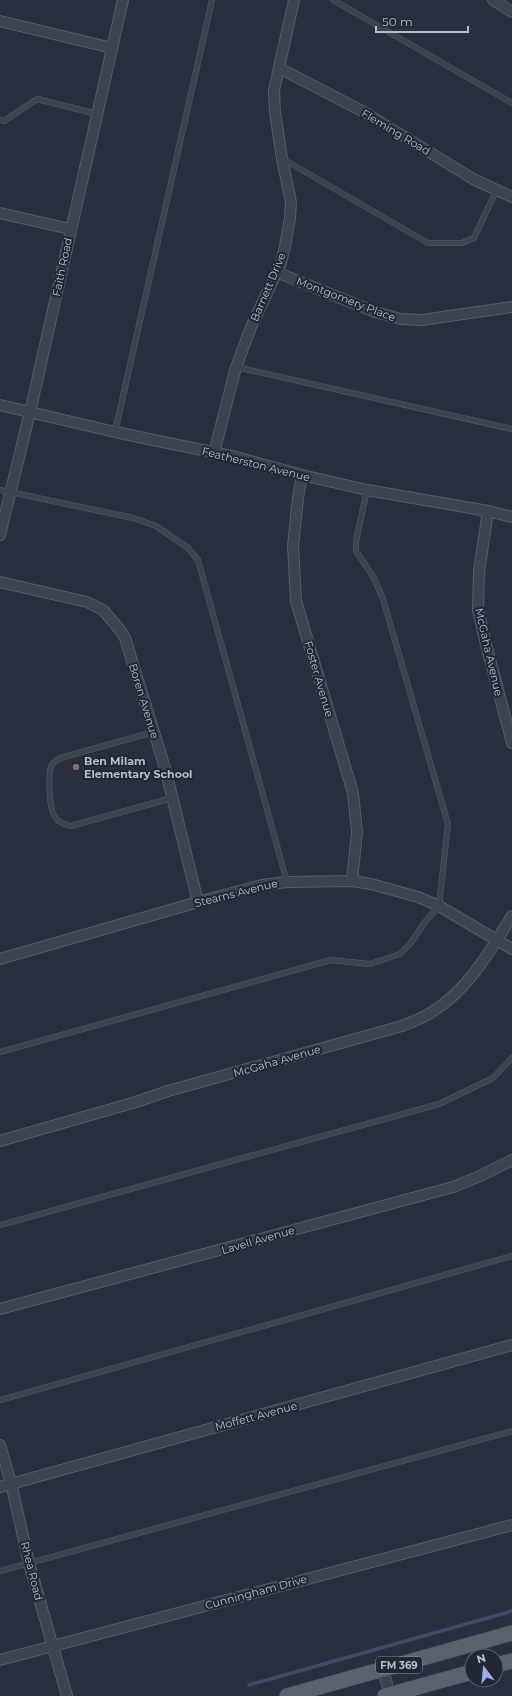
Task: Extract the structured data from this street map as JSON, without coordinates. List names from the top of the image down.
{
  "streets": {
    "main road": ["FM 369"],
    "street": [
      "Fleming Road",
      "Faith Road",
      "Barnett Drive",
      "Montgomery Place",
      "Featherston Avenue",
      "McGaha Avenue",
      "Foster Avenue",
      "Boren Avenue",
      "Stearns Avenue",
      "Lavell Avenue",
      "Moffett Avenue",
      "Rhea Road",
      "Cunningham Drive"
    ]
  },
  "crossings": [
    ["Fleming Road", "Barnett Drive"],
    ["Faith Road", "Featherston Avenue"],
    ["Barnett Drive", "Montgomery Place"],
    ["Barnett Drive", "Featherston Avenue"],
    ["Featherston Avenue", "McGaha Avenue"],
    ["Featherston Avenue", "Foster Avenue"],
    ["McGaha Avenue", "Stearns Avenue"],
    ["Foster Avenue", "Stearns Avenue"],
    ["Boren Avenue", "Stearns Avenue"],
    ["Moffett Avenue", "Rhea Road"],
    ["Rhea Road", "Cunningham Drive"]
  ],
  "places": ["Ben Milam Elementary School"],
  "scale_bar": "50 m",
  "north": "top"
}
